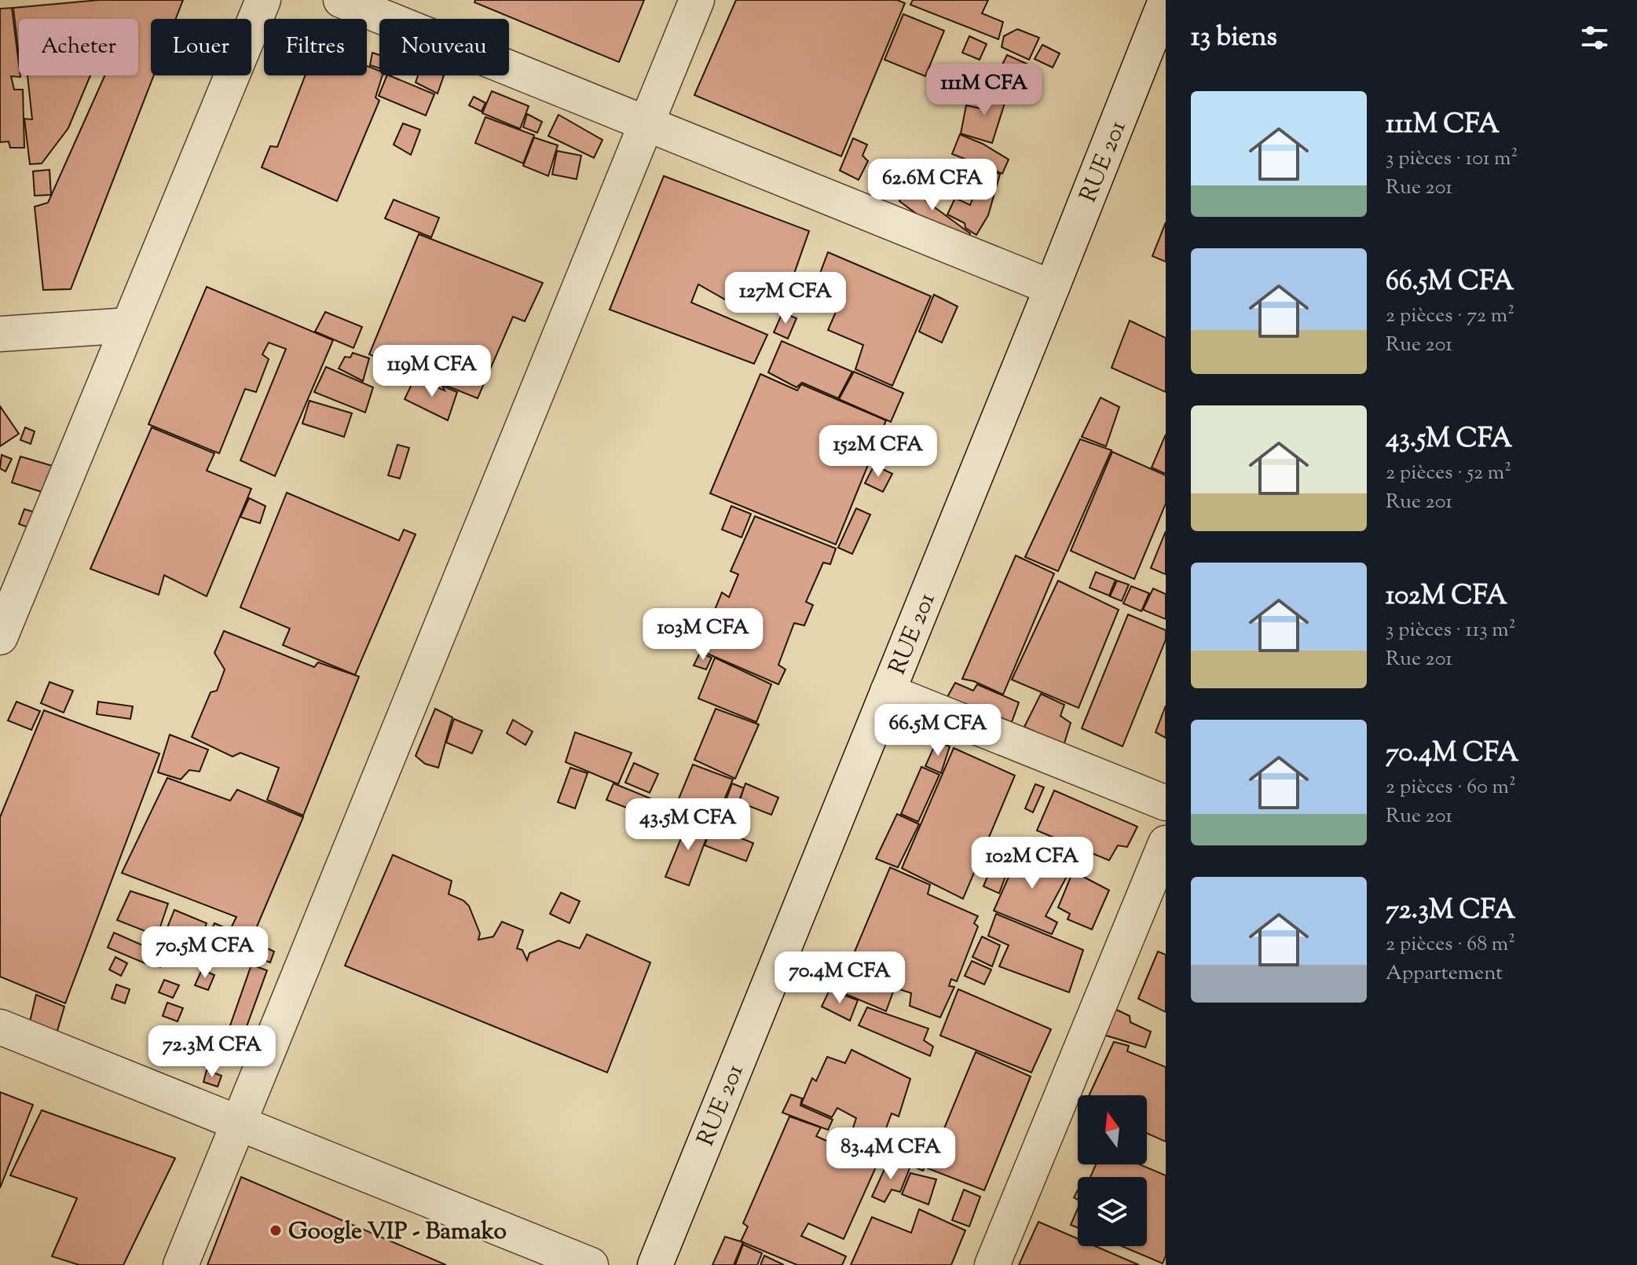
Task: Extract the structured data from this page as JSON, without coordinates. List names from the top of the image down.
{
  "streets": {
    "street": ["RUE 201"]
  },
  "places": ["Google VIP - Bamako"],
  "north": "top",
  "page": {
    "heading": "13 biens",
    "chip": [
      "Acheter",
      "Louer",
      "Filtres",
      "Nouveau"
    ],
    "price": [
      "111M CFA",
      "62.6M CFA",
      "127M CFA",
      "119M CFA",
      "152M CFA",
      "103M CFA",
      "66.5M CFA",
      "43.5M CFA",
      "102M CFA",
      "70.5M CFA",
      "70.4M CFA",
      "72.3M CFA",
      "83.4M CFA"
    ],
    "list": [
      {
        "name": "111M CFA",
        "note": "3 pièces · 101 m² · Rue 201"
      },
      {
        "name": "66.5M CFA",
        "note": "2 pièces · 72 m² · Rue 201"
      },
      {
        "name": "43.5M CFA",
        "note": "2 pièces · 52 m² · Rue 201"
      },
      {
        "name": "102M CFA",
        "note": "3 pièces · 113 m² · Rue 201"
      },
      {
        "name": "70.4M CFA",
        "note": "2 pièces · 60 m² · Rue 201"
      },
      {
        "name": "72.3M CFA",
        "note": "2 pièces · 68 m² · Appartement"
      }
    ]
  }
}
